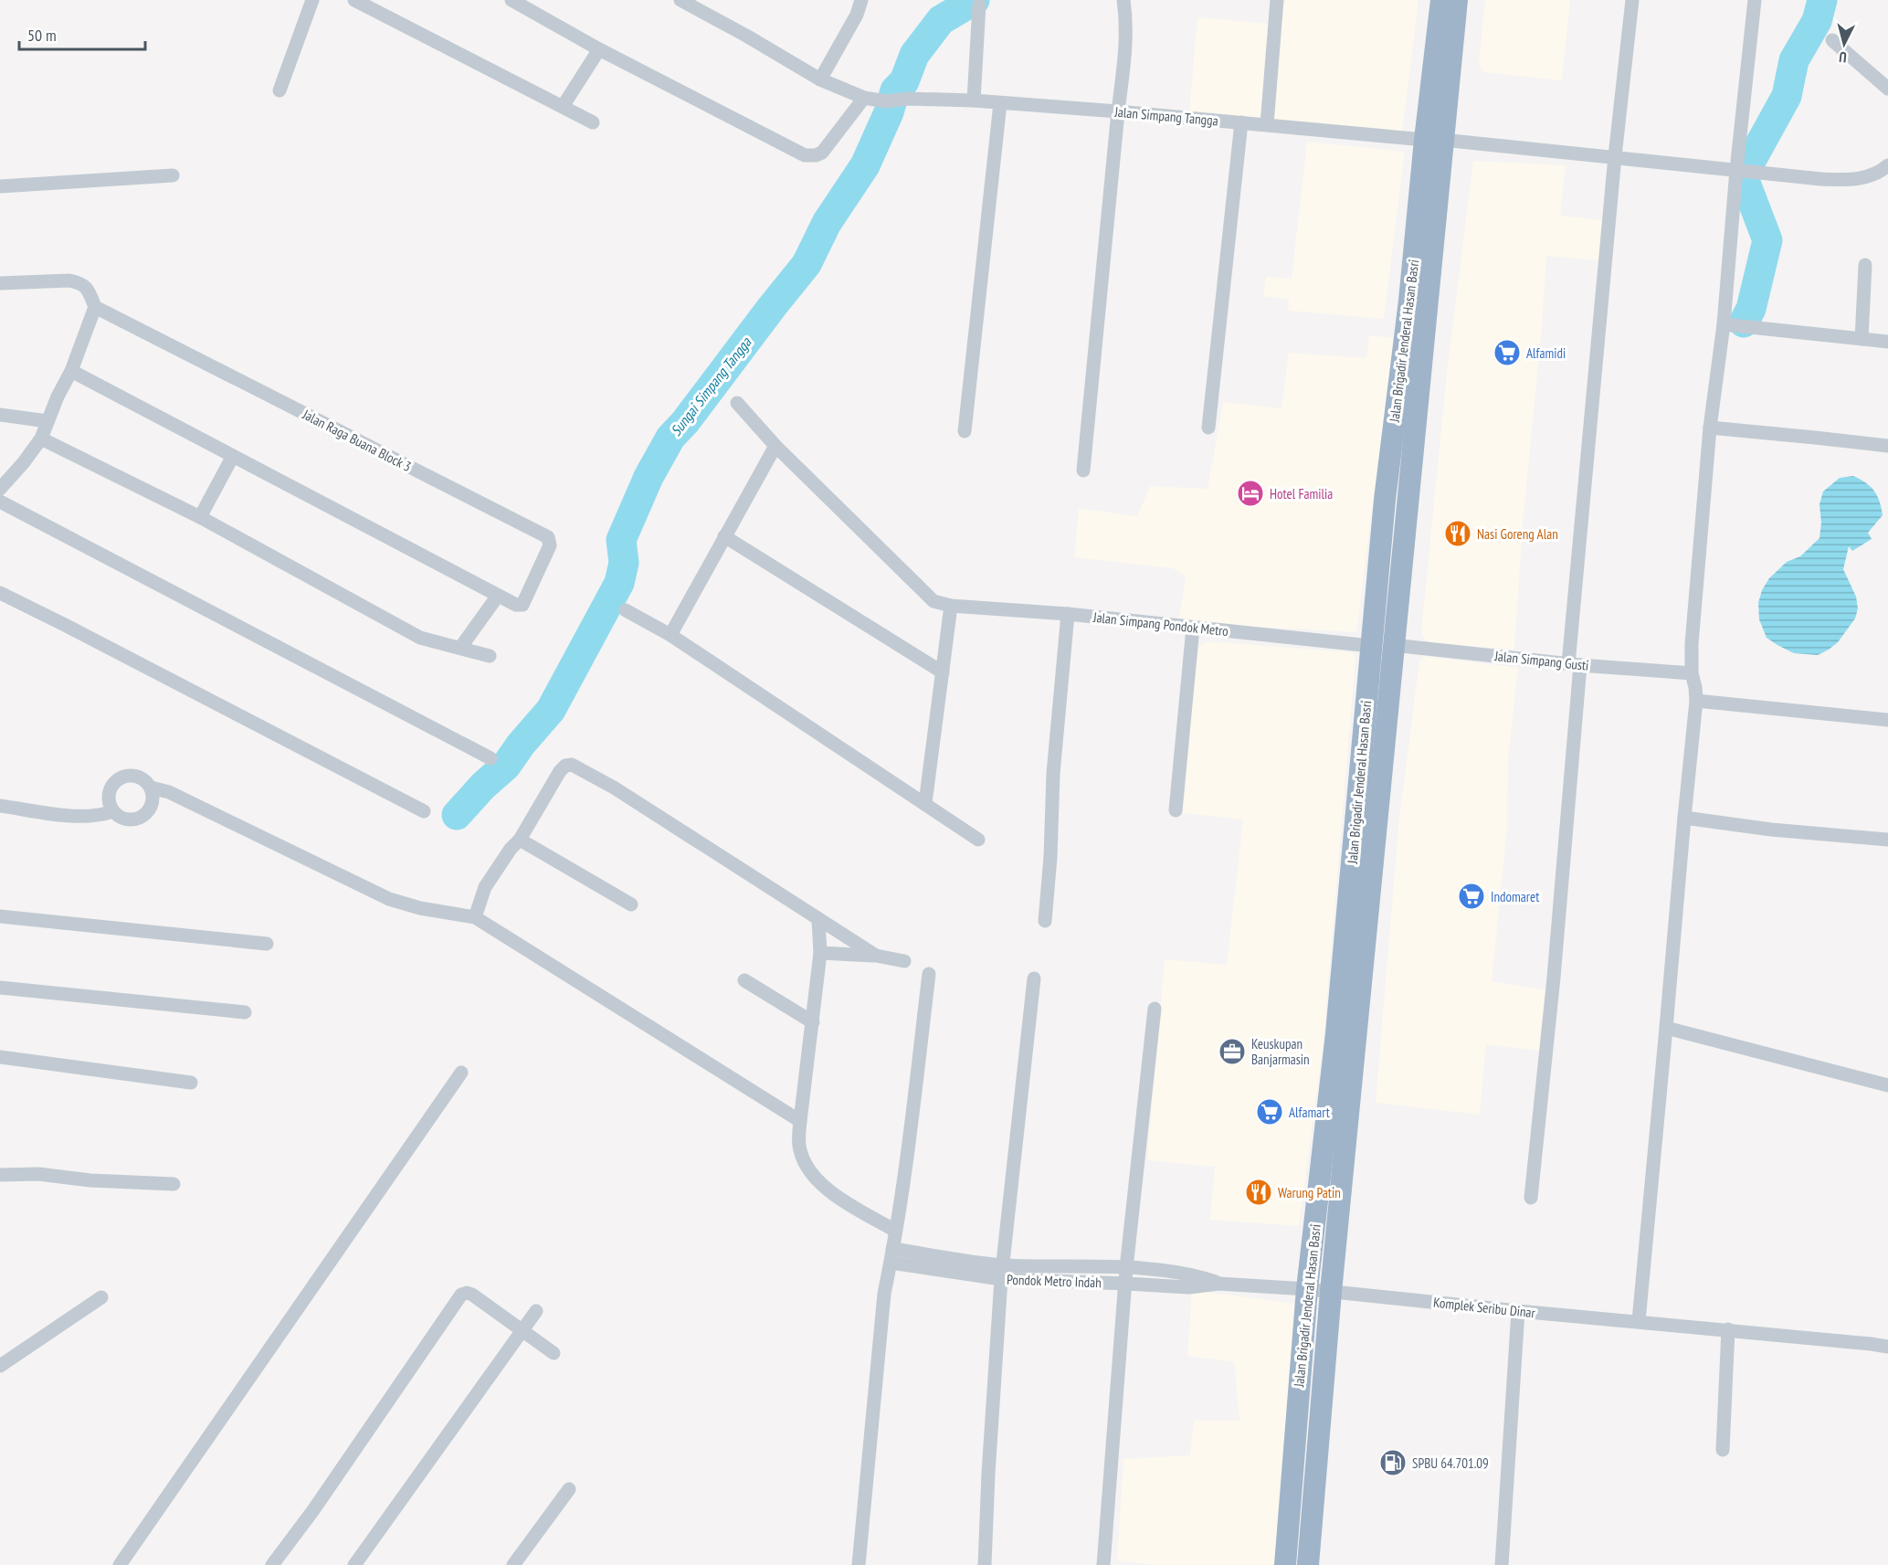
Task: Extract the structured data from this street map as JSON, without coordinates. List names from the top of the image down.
{
  "streets": {
    "highway": ["Jalan Brigadir Jenderal Hasan Basri"],
    "street": [
      "Jalan Simpang Tangga",
      "Jalan Raga Buana Block 3",
      "Jalan Simpang Pondok Metro",
      "Jalan Simpang Gusti",
      "Pondok Metro Indah",
      "Komplek Seribu Dinar"
    ]
  },
  "crossings": [
    ["Jalan Simpang Tangga", "Jalan Brigadir Jenderal Hasan Basri"],
    ["Jalan Brigadir Jenderal Hasan Basri", "Jalan Simpang Pondok Metro"],
    ["Jalan Brigadir Jenderal Hasan Basri", "Jalan Simpang Gusti"],
    ["Jalan Brigadir Jenderal Hasan Basri", "Pondok Metro Indah"],
    ["Jalan Brigadir Jenderal Hasan Basri", "Komplek Seribu Dinar"],
    ["Jalan Simpang Pondok Metro", "Jalan Simpang Gusti"],
    ["Pondok Metro Indah", "Komplek Seribu Dinar"]
  ],
  "water": ["Sungai Simpang Tangga"],
  "places": {
    "supermarket": ["Alfamidi", "Indomaret", "Alfamart"],
    "hotel": ["Hotel Familia"],
    "restaurant": ["Nasi Goreng Alan", "Warung Patin"],
    "office": ["Keuskupan Banjarmasin"],
    "fuel station": ["SPBU 64.701.09"]
  },
  "scale_bar": "50 m",
  "north": "bottom"
}
